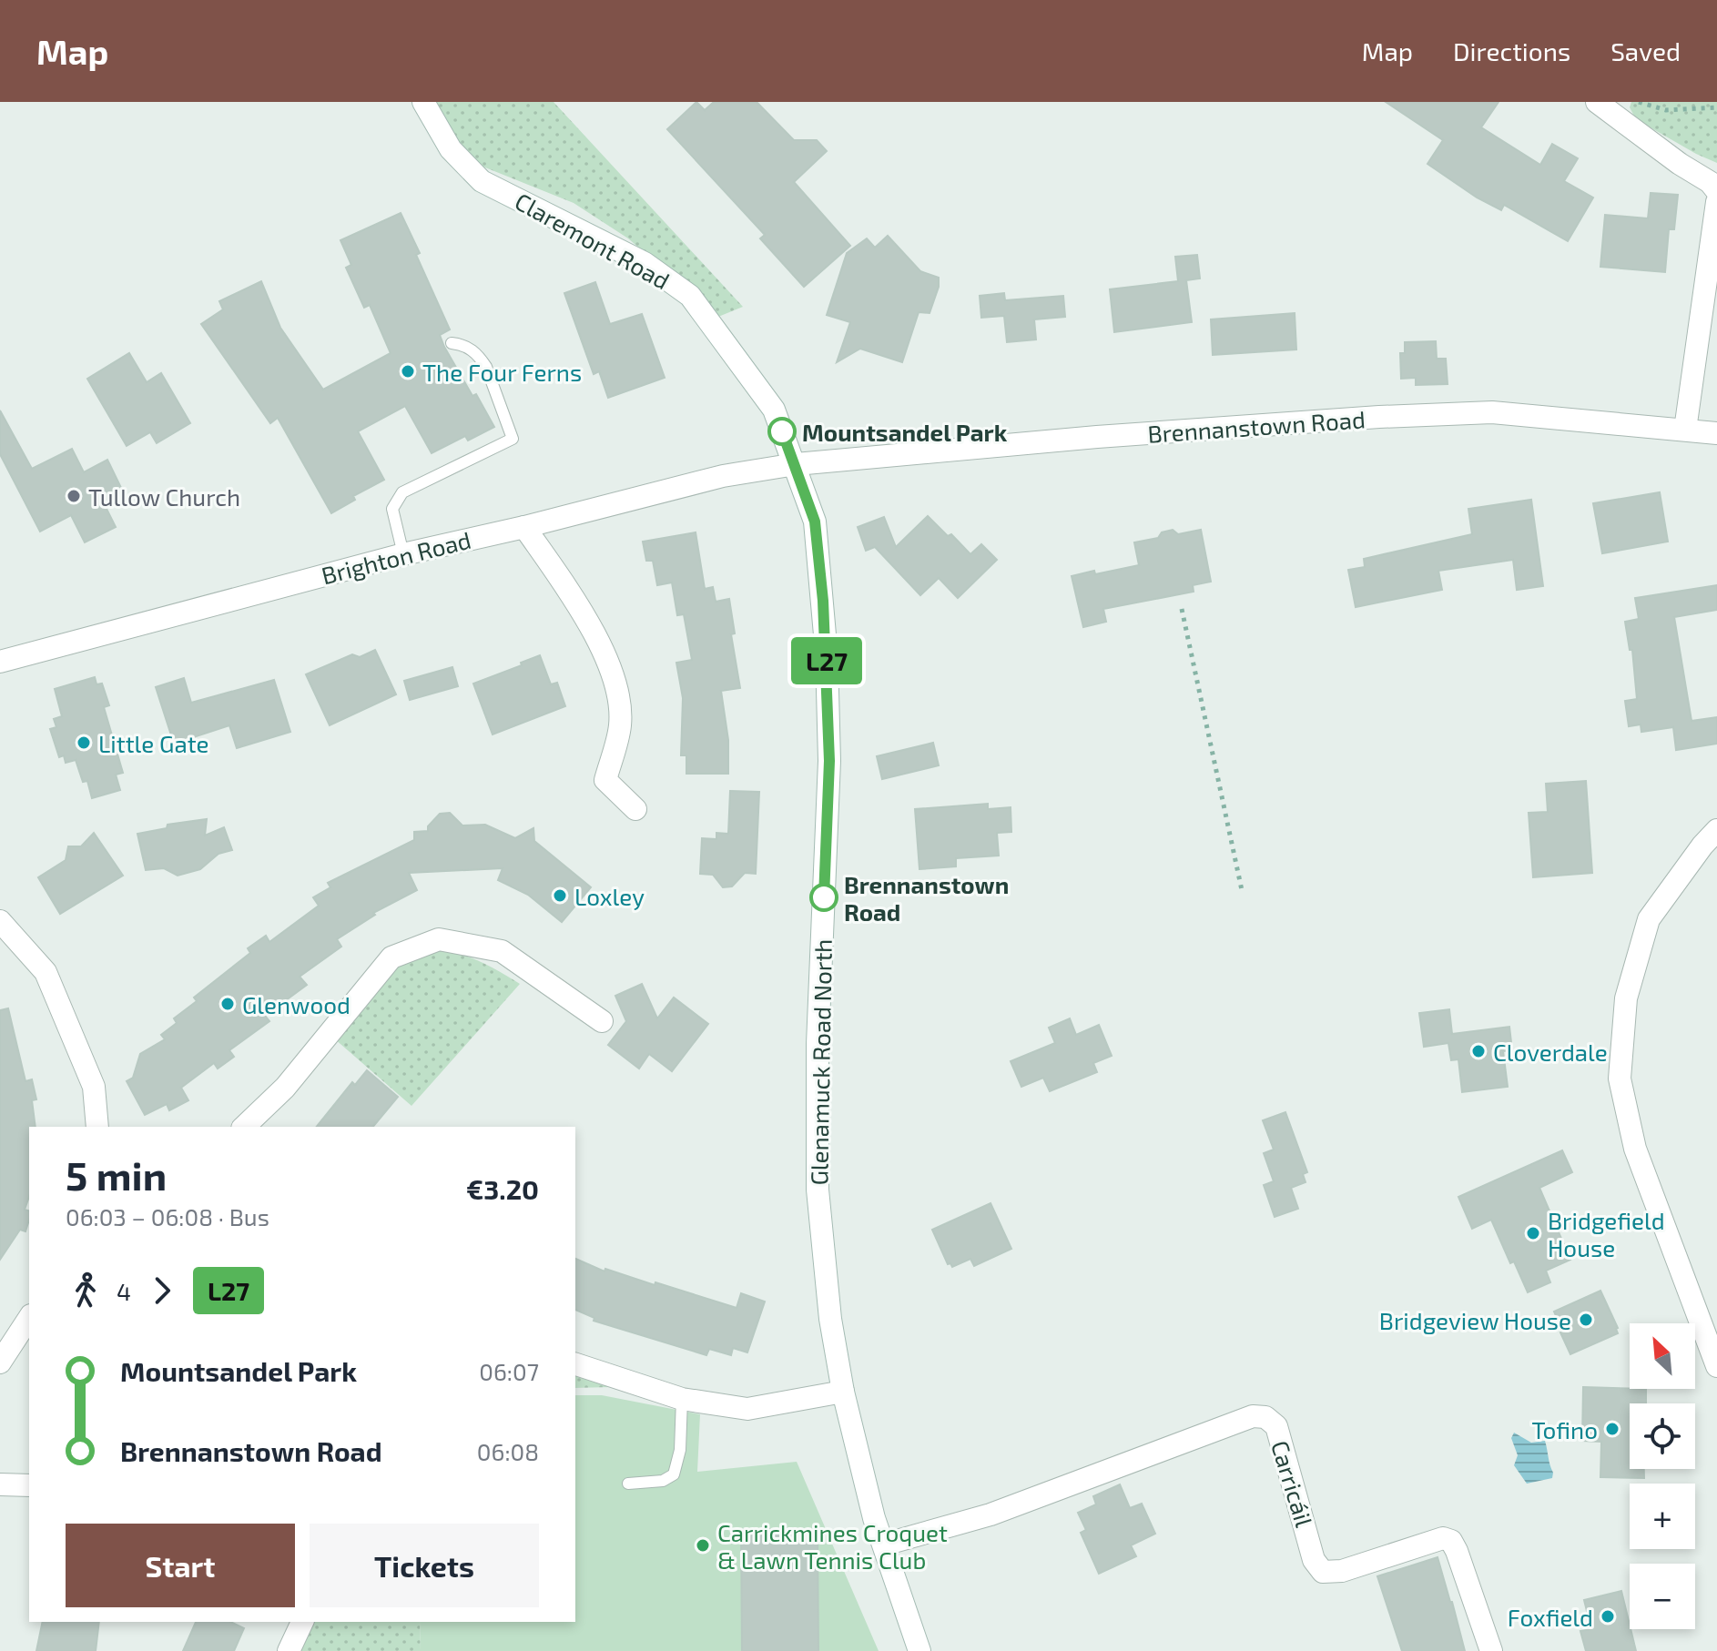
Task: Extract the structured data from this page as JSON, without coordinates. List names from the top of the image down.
{
  "streets": {
    "street": [
      "Claremont Road",
      "Brennanstown Road",
      "Brighton Road",
      "Glenamuck Road North",
      "Carricáil"
    ]
  },
  "crossings": [
    ["Claremont Road", "Brennanstown Road"],
    ["Claremont Road", "Brighton Road"],
    ["Claremont Road", "Glenamuck Road North"],
    ["Brennanstown Road", "Brighton Road"],
    ["Brennanstown Road", "Glenamuck Road North"],
    ["Brighton Road", "Glenamuck Road North"],
    ["Glenamuck Road North", "Carricáil"]
  ],
  "places": [
    "The Four Ferns",
    "Mountsandel Park",
    "Tullow Church",
    "Little Gate",
    "Loxley",
    "Brennanstown Road",
    "Glenwood",
    "Cloverdale",
    "Bridgefield House",
    "Bridgeview House",
    "Tofino",
    "Carrickmines Croquet & Lawn Tennis Club",
    "Foxfield"
  ],
  "lines": ["bus line L27"],
  "north": "top left",
  "page": {
    "header": "Map",
    "nav": ["Map", "Directions", "Saved"],
    "on_map": "L27",
    "heading": ["5 min", "06:03 – 06:08 · Bus", "€3.20"],
    "legs": ["4", "L27"],
    "map_buttons": ["+", "−"],
    "list": [
      {
        "name": "Mountsandel Park",
        "value": "06:07"
      },
      {
        "name": "Brennanstown Road",
        "value": "06:08"
      }
    ],
    "buttons": ["Start", "Tickets"]
  }
}
